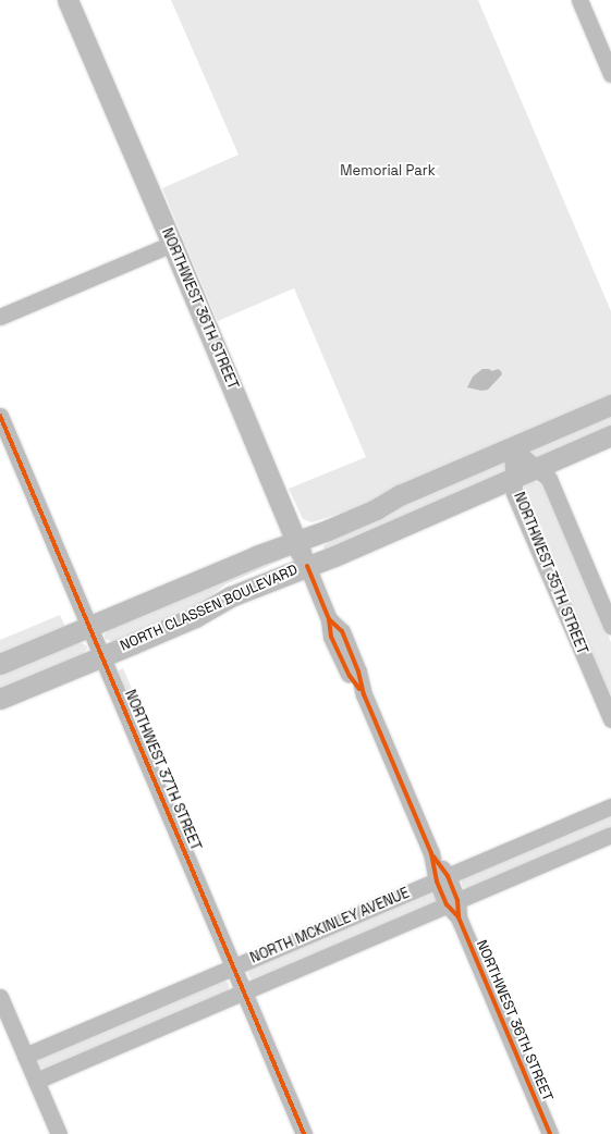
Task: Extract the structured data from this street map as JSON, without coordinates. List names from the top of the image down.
{
  "streets": {
    "main road": ["NORTHWEST 36TH STREET", "NORTH CLASSEN BOULEVARD"],
    "street": ["NORTHWEST 35TH STREET", "NORTHWEST 37TH STREET", "NORTH MCKINLEY AVENUE"]
  },
  "crossings": [
    ["NORTHWEST 36TH STREET", "NORTH CLASSEN BOULEVARD"],
    ["NORTHWEST 36TH STREET", "NORTH MCKINLEY AVENUE"],
    ["NORTHWEST 35TH STREET", "NORTH CLASSEN BOULEVARD"],
    ["NORTH CLASSEN BOULEVARD", "NORTHWEST 37TH STREET"],
    ["NORTHWEST 37TH STREET", "NORTH MCKINLEY AVENUE"]
  ],
  "parks": ["Memorial Park"]
}
